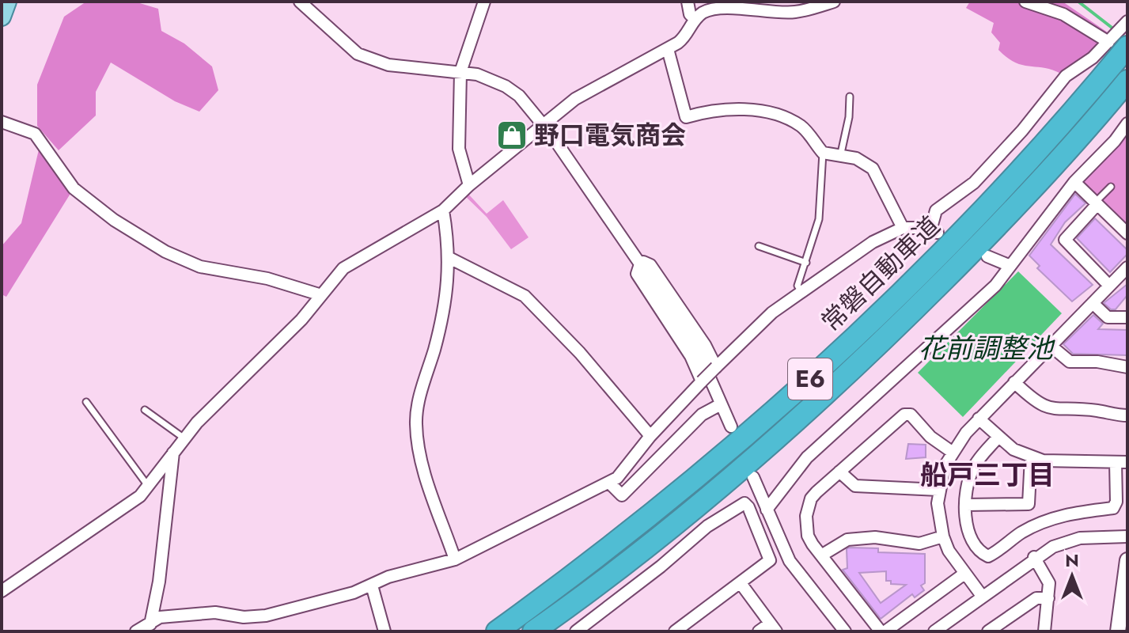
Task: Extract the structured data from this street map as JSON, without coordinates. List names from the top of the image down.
{
  "streets": {
    "highway": ["常磐自動車道", "E6"]
  },
  "districts": ["船戸三丁目"],
  "water": ["花前調整池"],
  "places": {
    "shop": ["野口電気商会"]
  },
  "north": "top"
}
